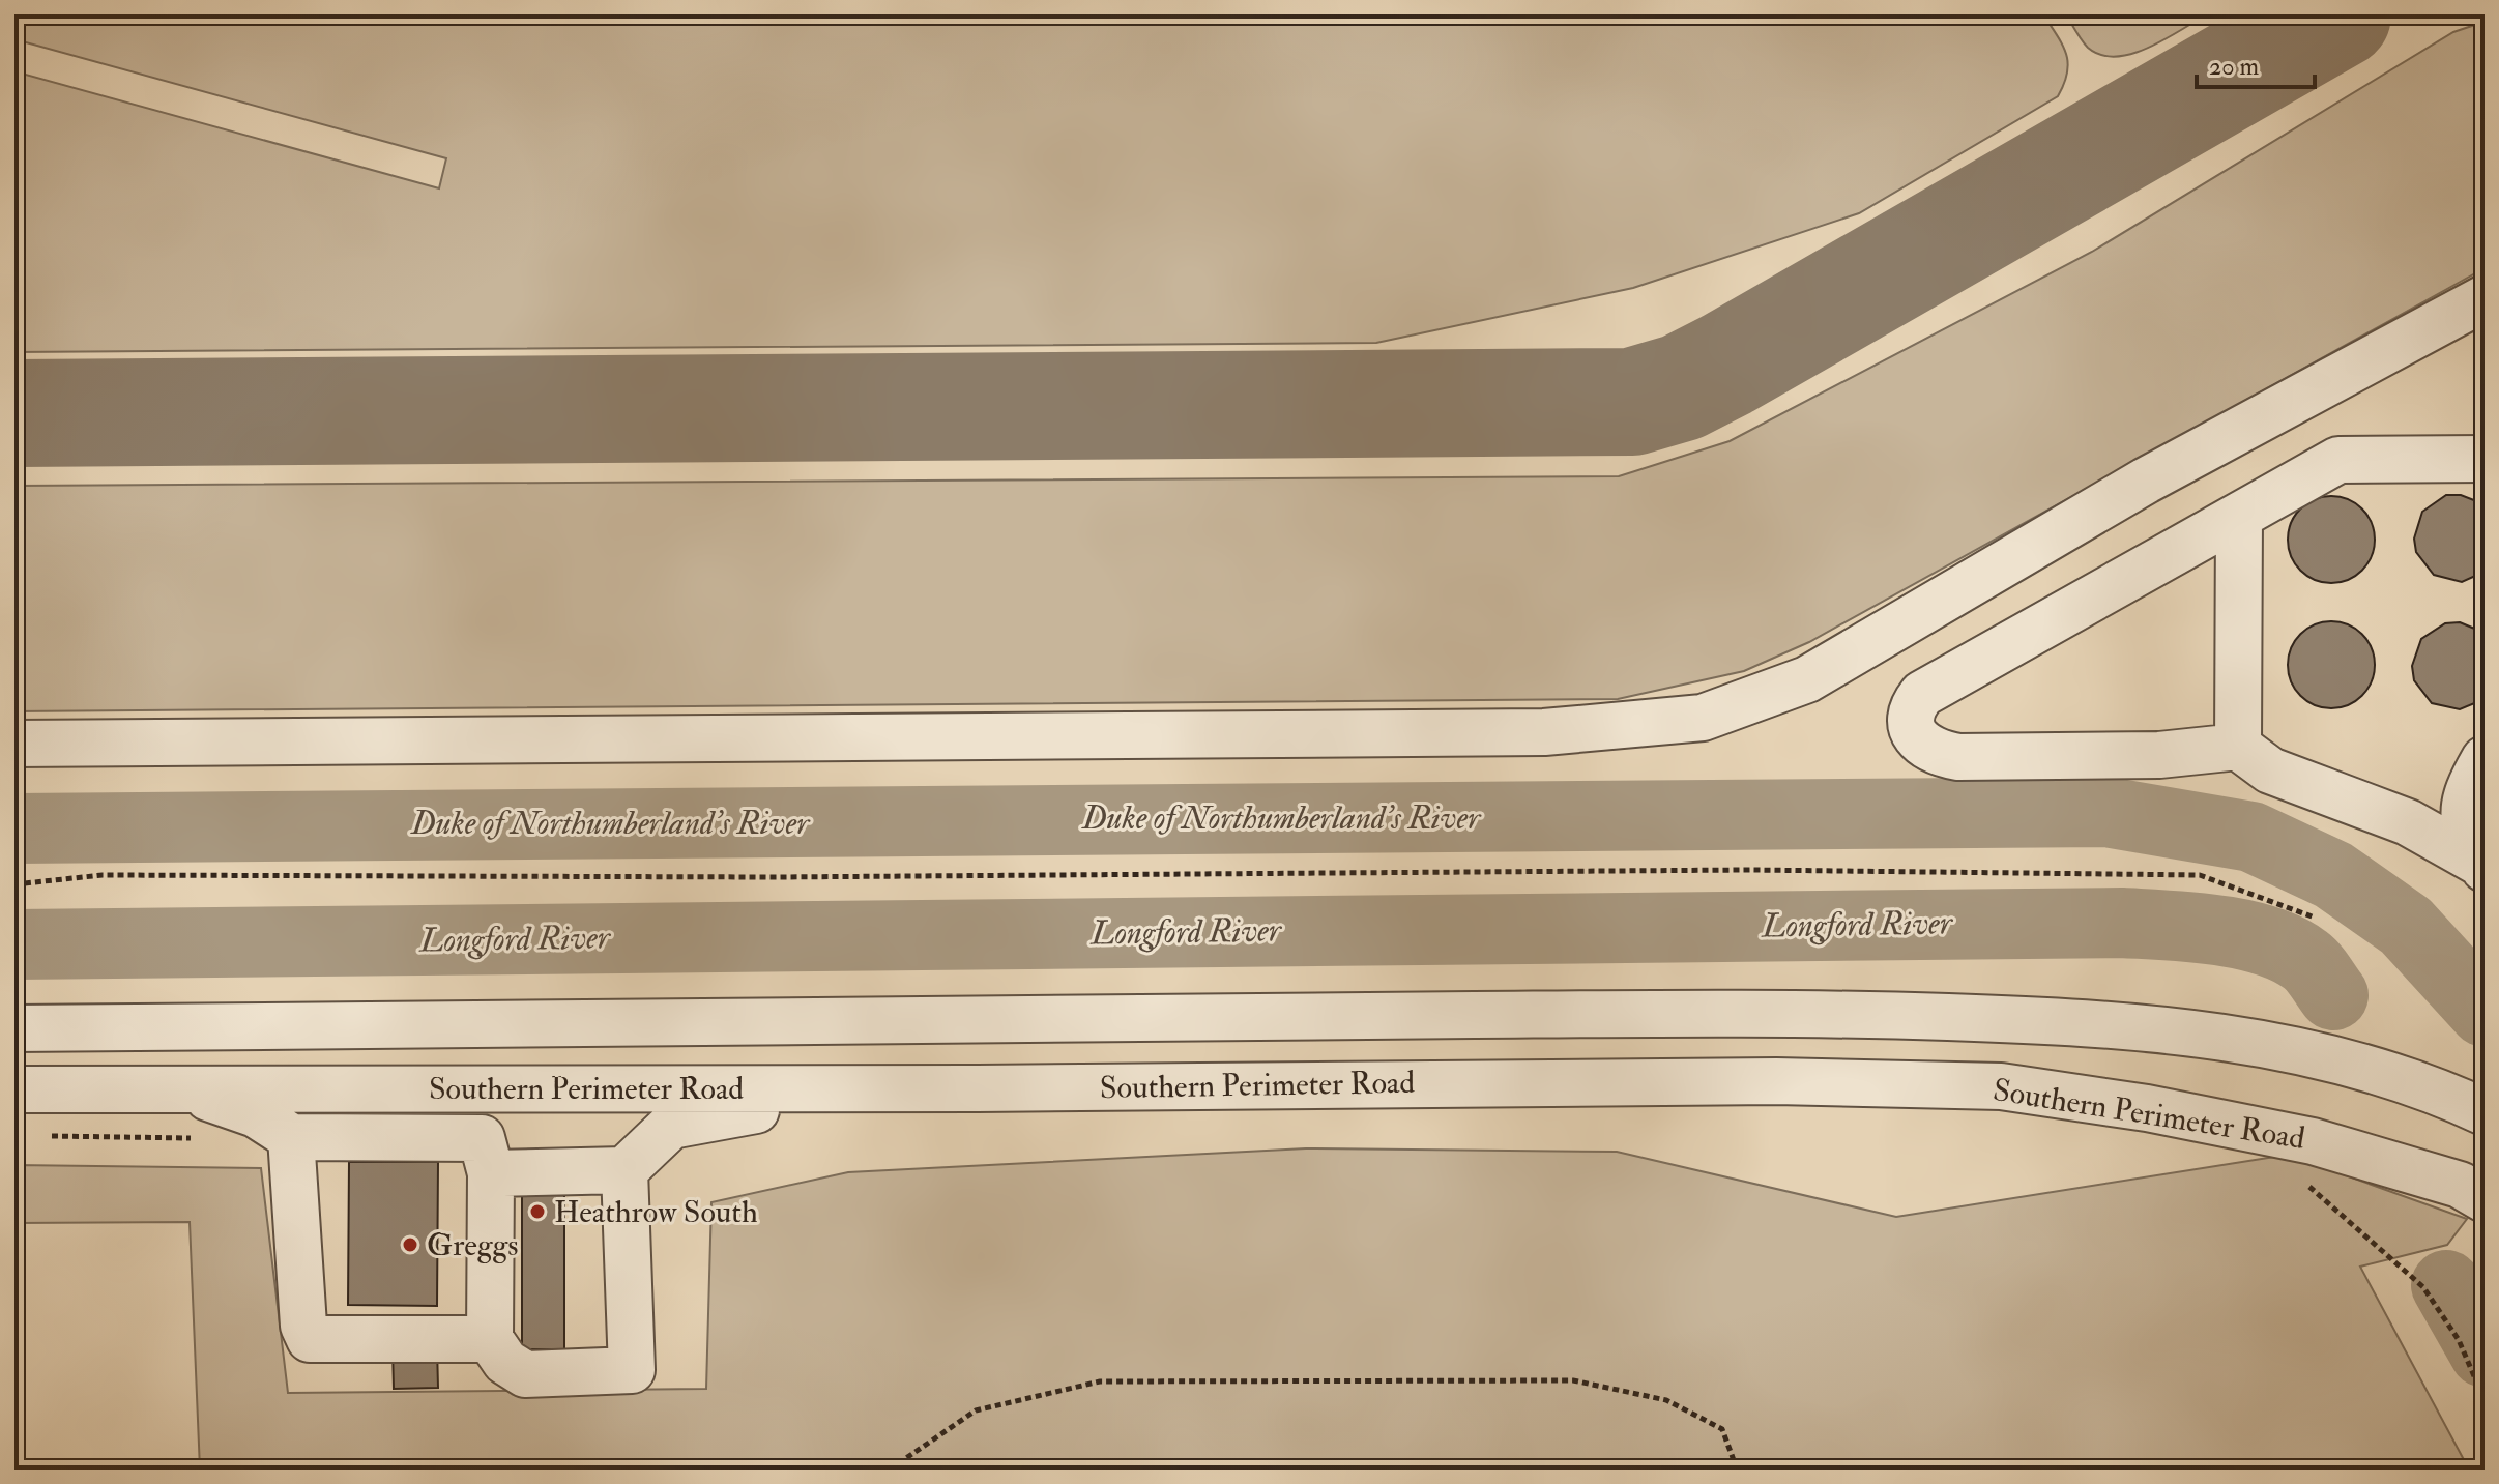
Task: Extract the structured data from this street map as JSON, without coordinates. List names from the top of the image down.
{
  "streets": {
    "street": ["Southern Perimeter Road"]
  },
  "water": ["Duke of Northumberland's River", "Longford River"],
  "places": ["Heathrow South", "Greggs"],
  "scale_bar": "20 m"
}
